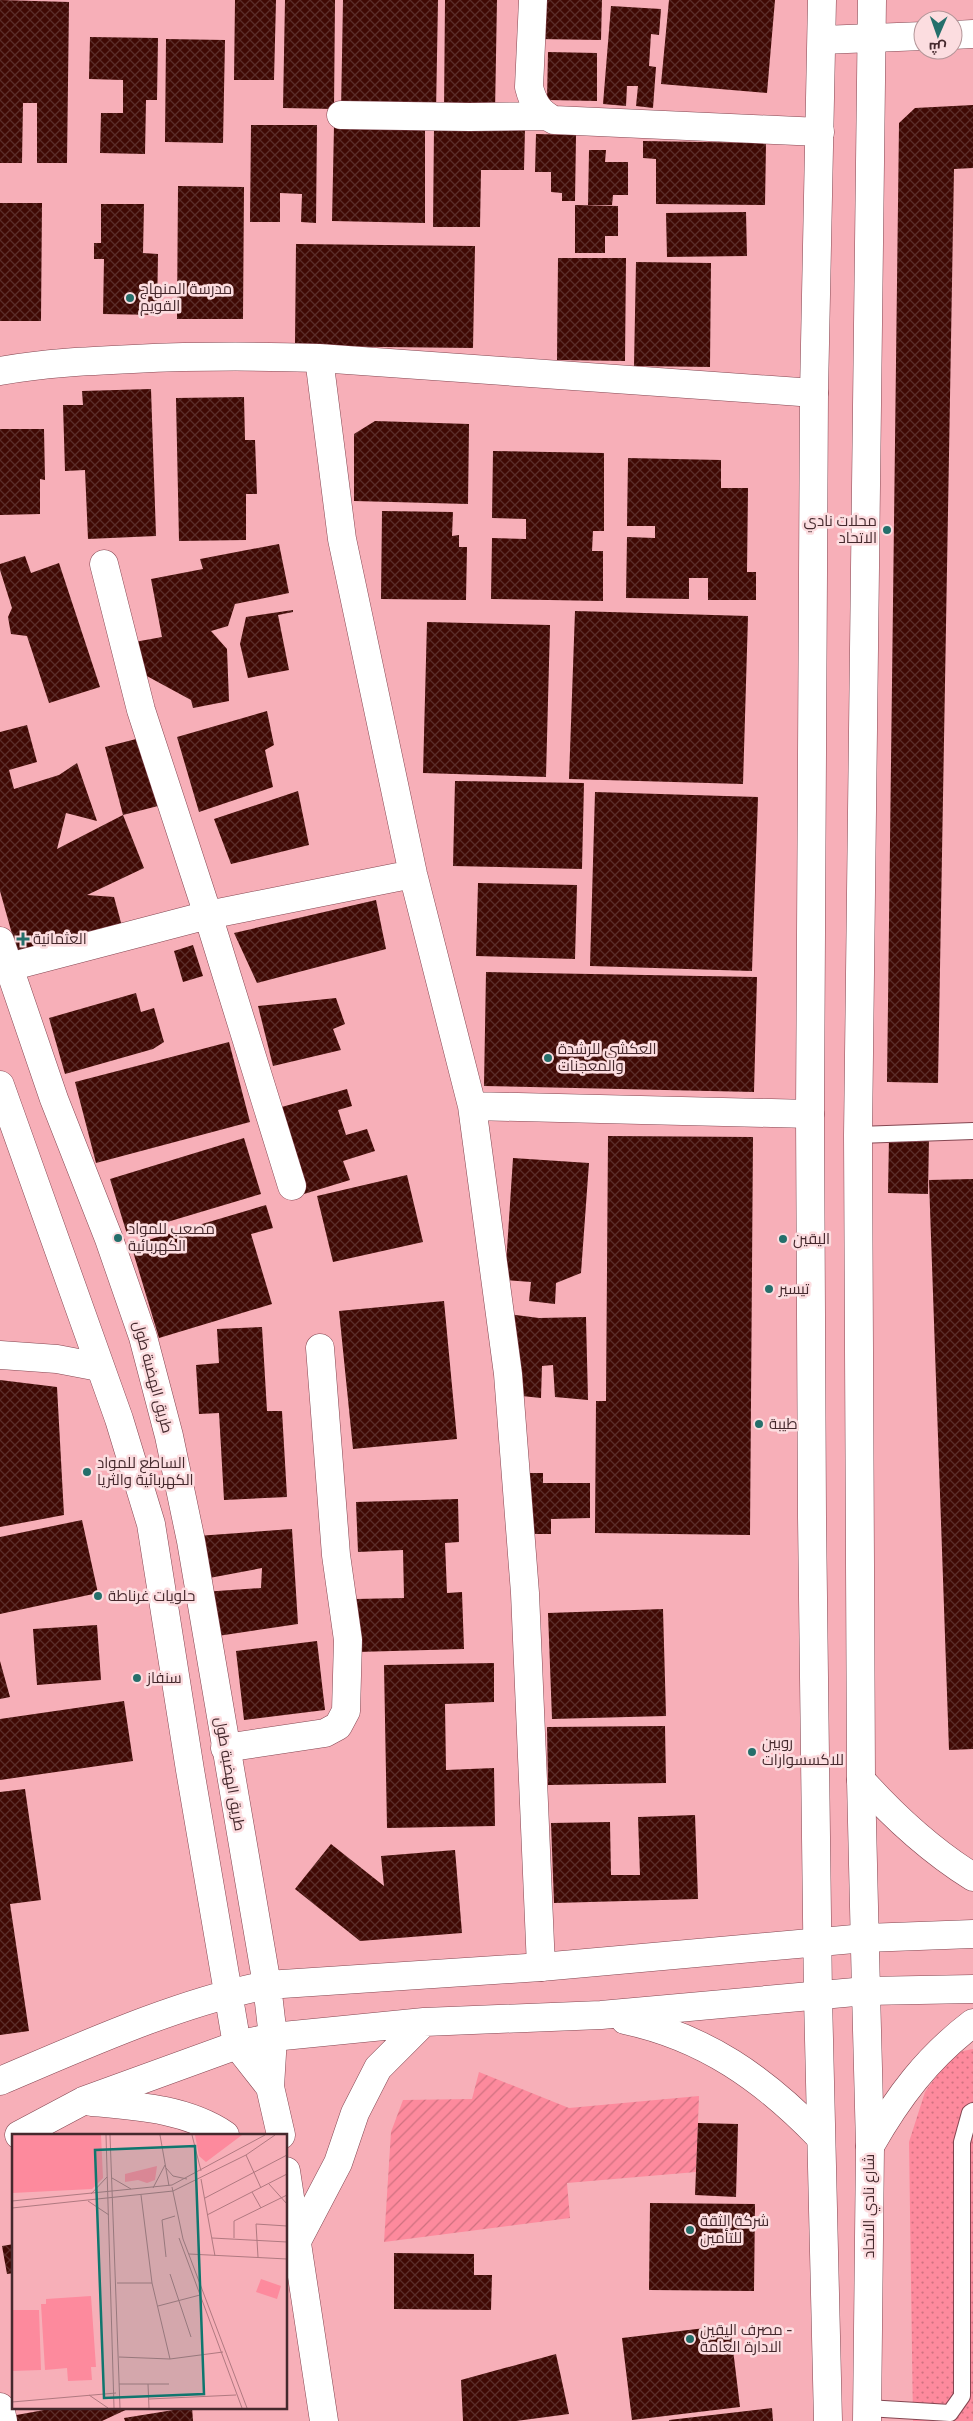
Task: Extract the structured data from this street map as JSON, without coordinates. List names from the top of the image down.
{
  "streets": {
    "main road": ["طريق الهضبة طول", "شارع نادي الاتحاد"]
  },
  "places": {
    "other": [
      "مدرسة المنهاج القويم",
      "محلات نادي الاتحاد",
      "العكشي للرشدة والمعجنات",
      "مصعب للمواد الكهربائية",
      "اليقين",
      "تيسير",
      "طيبة",
      "الساطع للمواد الكهربائية والثريا",
      "حلويات غرناطة",
      "سنفاز",
      "روبين للاكسسوارات",
      "شركة الثقة للتأمين",
      "مصرف اليقين - الادارة العامة"
    ],
    "health": ["العثمانية"]
  },
  "north": "bottom"
}
